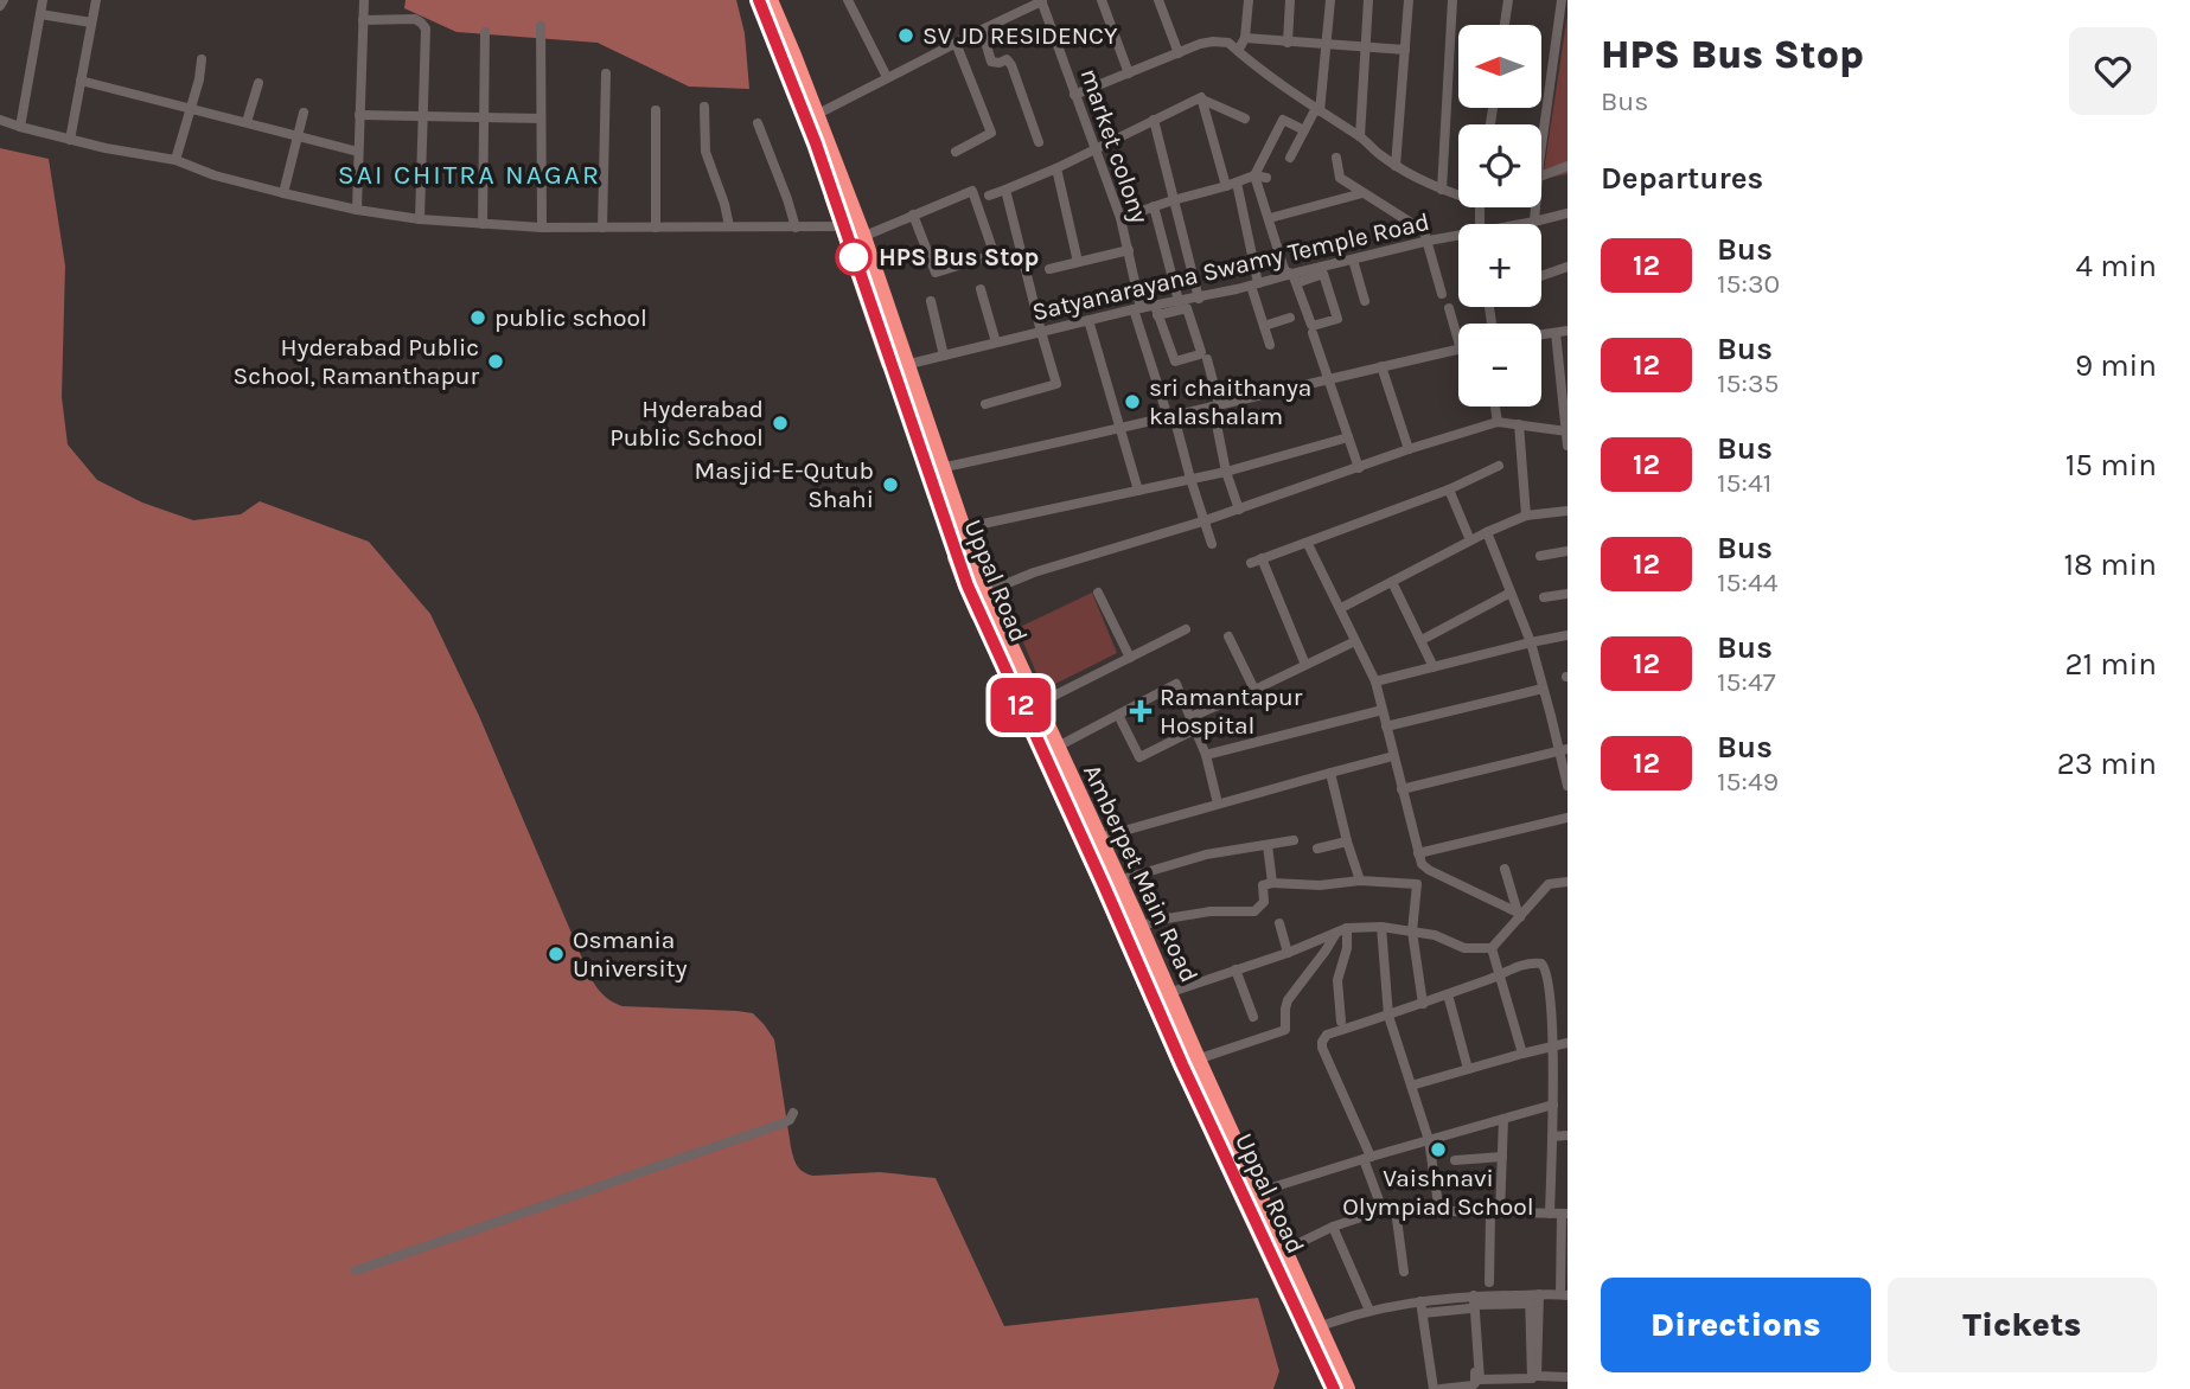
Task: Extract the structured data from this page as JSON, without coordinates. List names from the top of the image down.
{
  "streets": {
    "highway": ["Uppal Road", "Amberpet Main Road"],
    "street": ["market colony", "Satyanarayana Swamy Temple Road"]
  },
  "crossings": [
    ["market colony", "Satyanarayana Swamy Temple Road"],
    ["Satyanarayana Swamy Temple Road", "Amberpet Main Road"],
    ["Uppal Road", "Amberpet Main Road"]
  ],
  "districts": ["SAI CHITRA NAGAR"],
  "places": {
    "other": [
      "SV JD RESIDENCY",
      "HPS Bus Stop",
      "public school",
      "Hyderabad Public School, Ramanthapur",
      "sri chaithanya kalashalam",
      "Hyderabad Public School",
      "Masjid-E-Qutub Shahi",
      "Osmania University",
      "Vaishnavi Olympiad School"
    ],
    "health": ["Ramantapur Hospital"]
  },
  "lines": ["bus line 12"],
  "north": "left",
  "page": {
    "on_map": "12",
    "heading": [
      ["HPS Bus Stop", "Bus"],
      "Departures"
    ],
    "map_buttons": ["+", "−"],
    "list": [
      {
        "mark": "12",
        "name": "Bus",
        "note": "15:30",
        "value": "4 min"
      },
      {
        "mark": "12",
        "name": "Bus",
        "note": "15:35",
        "value": "9 min"
      },
      {
        "mark": "12",
        "name": "Bus",
        "note": "15:41",
        "value": "15 min"
      },
      {
        "mark": "12",
        "name": "Bus",
        "note": "15:44",
        "value": "18 min"
      },
      {
        "mark": "12",
        "name": "Bus",
        "note": "15:47",
        "value": "21 min"
      },
      {
        "mark": "12",
        "name": "Bus",
        "note": "15:49",
        "value": "23 min"
      }
    ],
    "buttons": ["Directions", "Tickets"]
  }
}
